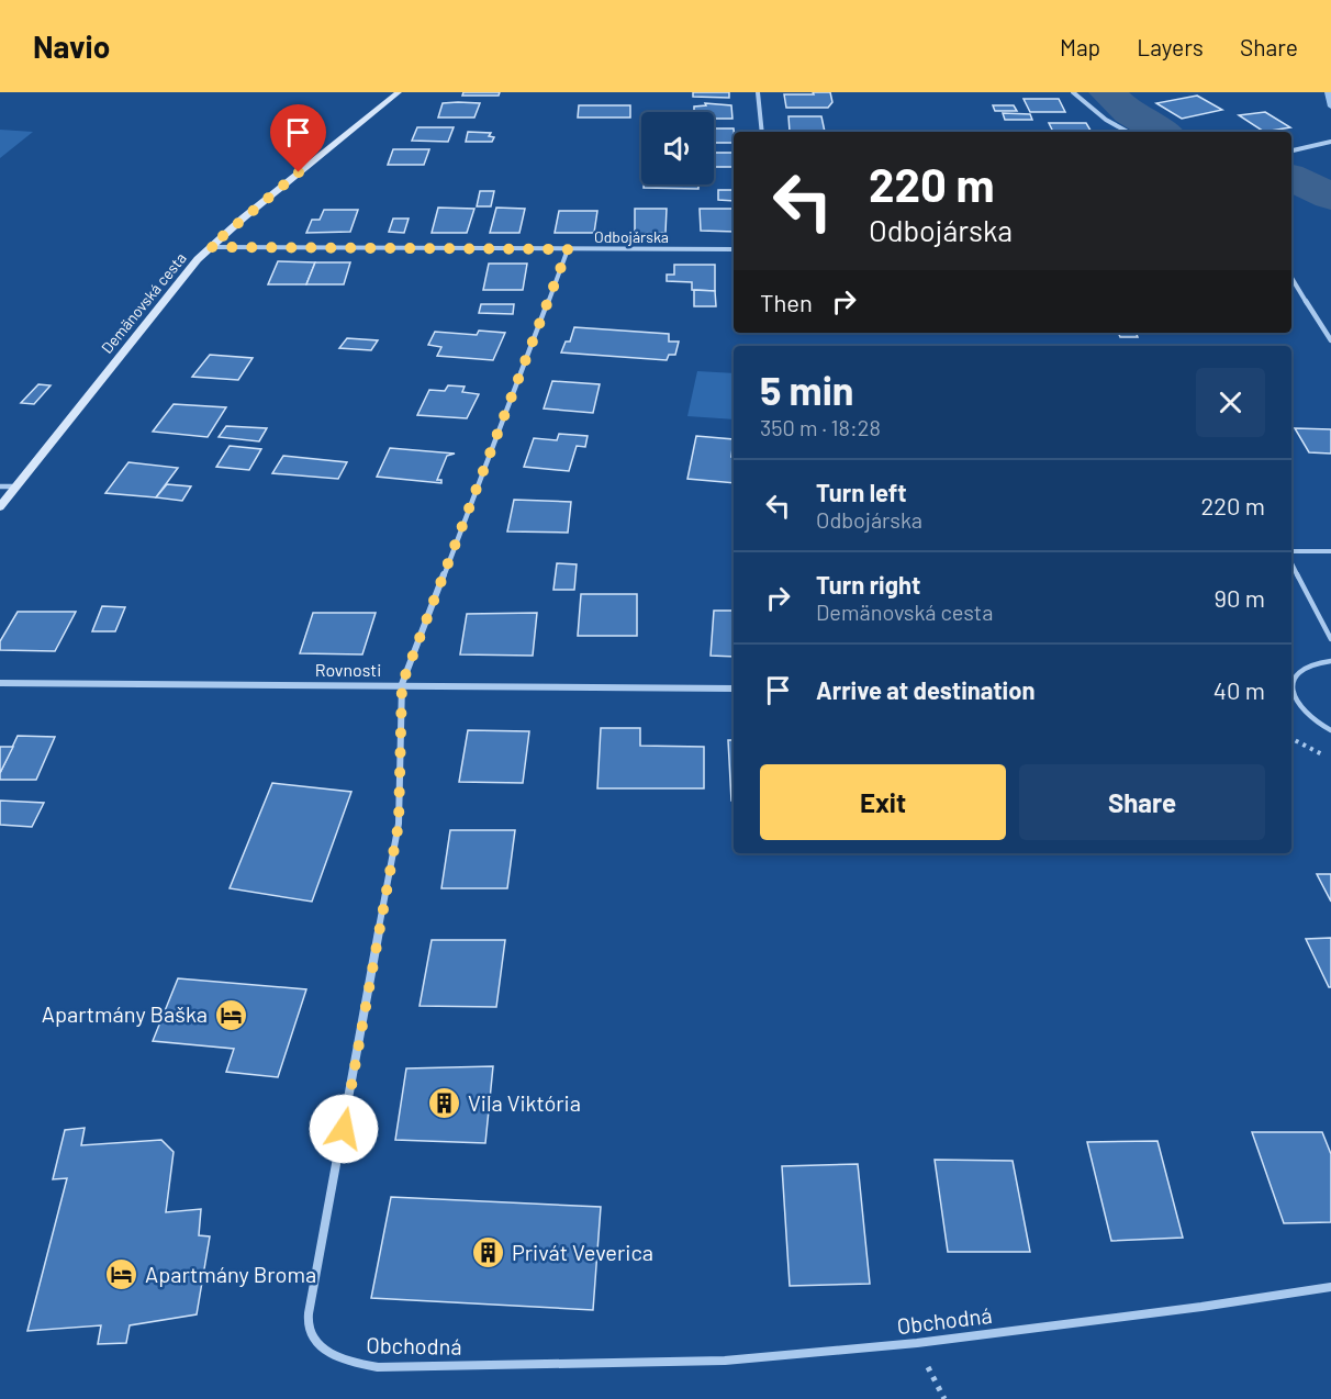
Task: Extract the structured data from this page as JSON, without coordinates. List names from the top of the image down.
{
  "streets": {
    "main road": ["Demänovská cesta"],
    "street": ["Odbojárska", "Rovnosti", "Obchodná"]
  },
  "crossings": [
    ["Odbojárska", "Demänovská cesta"],
    ["Odbojárska", "Obchodná"],
    ["Rovnosti", "Obchodná"]
  ],
  "places": {
    "hotel": ["Apartmány Baška", "Apartmány Broma"],
    "building": ["Vila Viktória", "Privát Veverica"]
  },
  "page": {
    "header": "Navio",
    "nav": ["Map", "Layers", "Share"],
    "turn": ["220 m", "Odbojárska"],
    "then": "Then",
    "heading": ["5 min", "350 m · 18:28"],
    "list": [
      {
        "name": "Turn left",
        "note": "Odbojárska",
        "value": "220 m"
      },
      {
        "name": "Turn right",
        "note": "Demänovská cesta",
        "value": "90 m"
      },
      {
        "name": "Arrive at destination",
        "value": "40 m"
      }
    ],
    "buttons": ["Exit", "Share"]
  }
}
